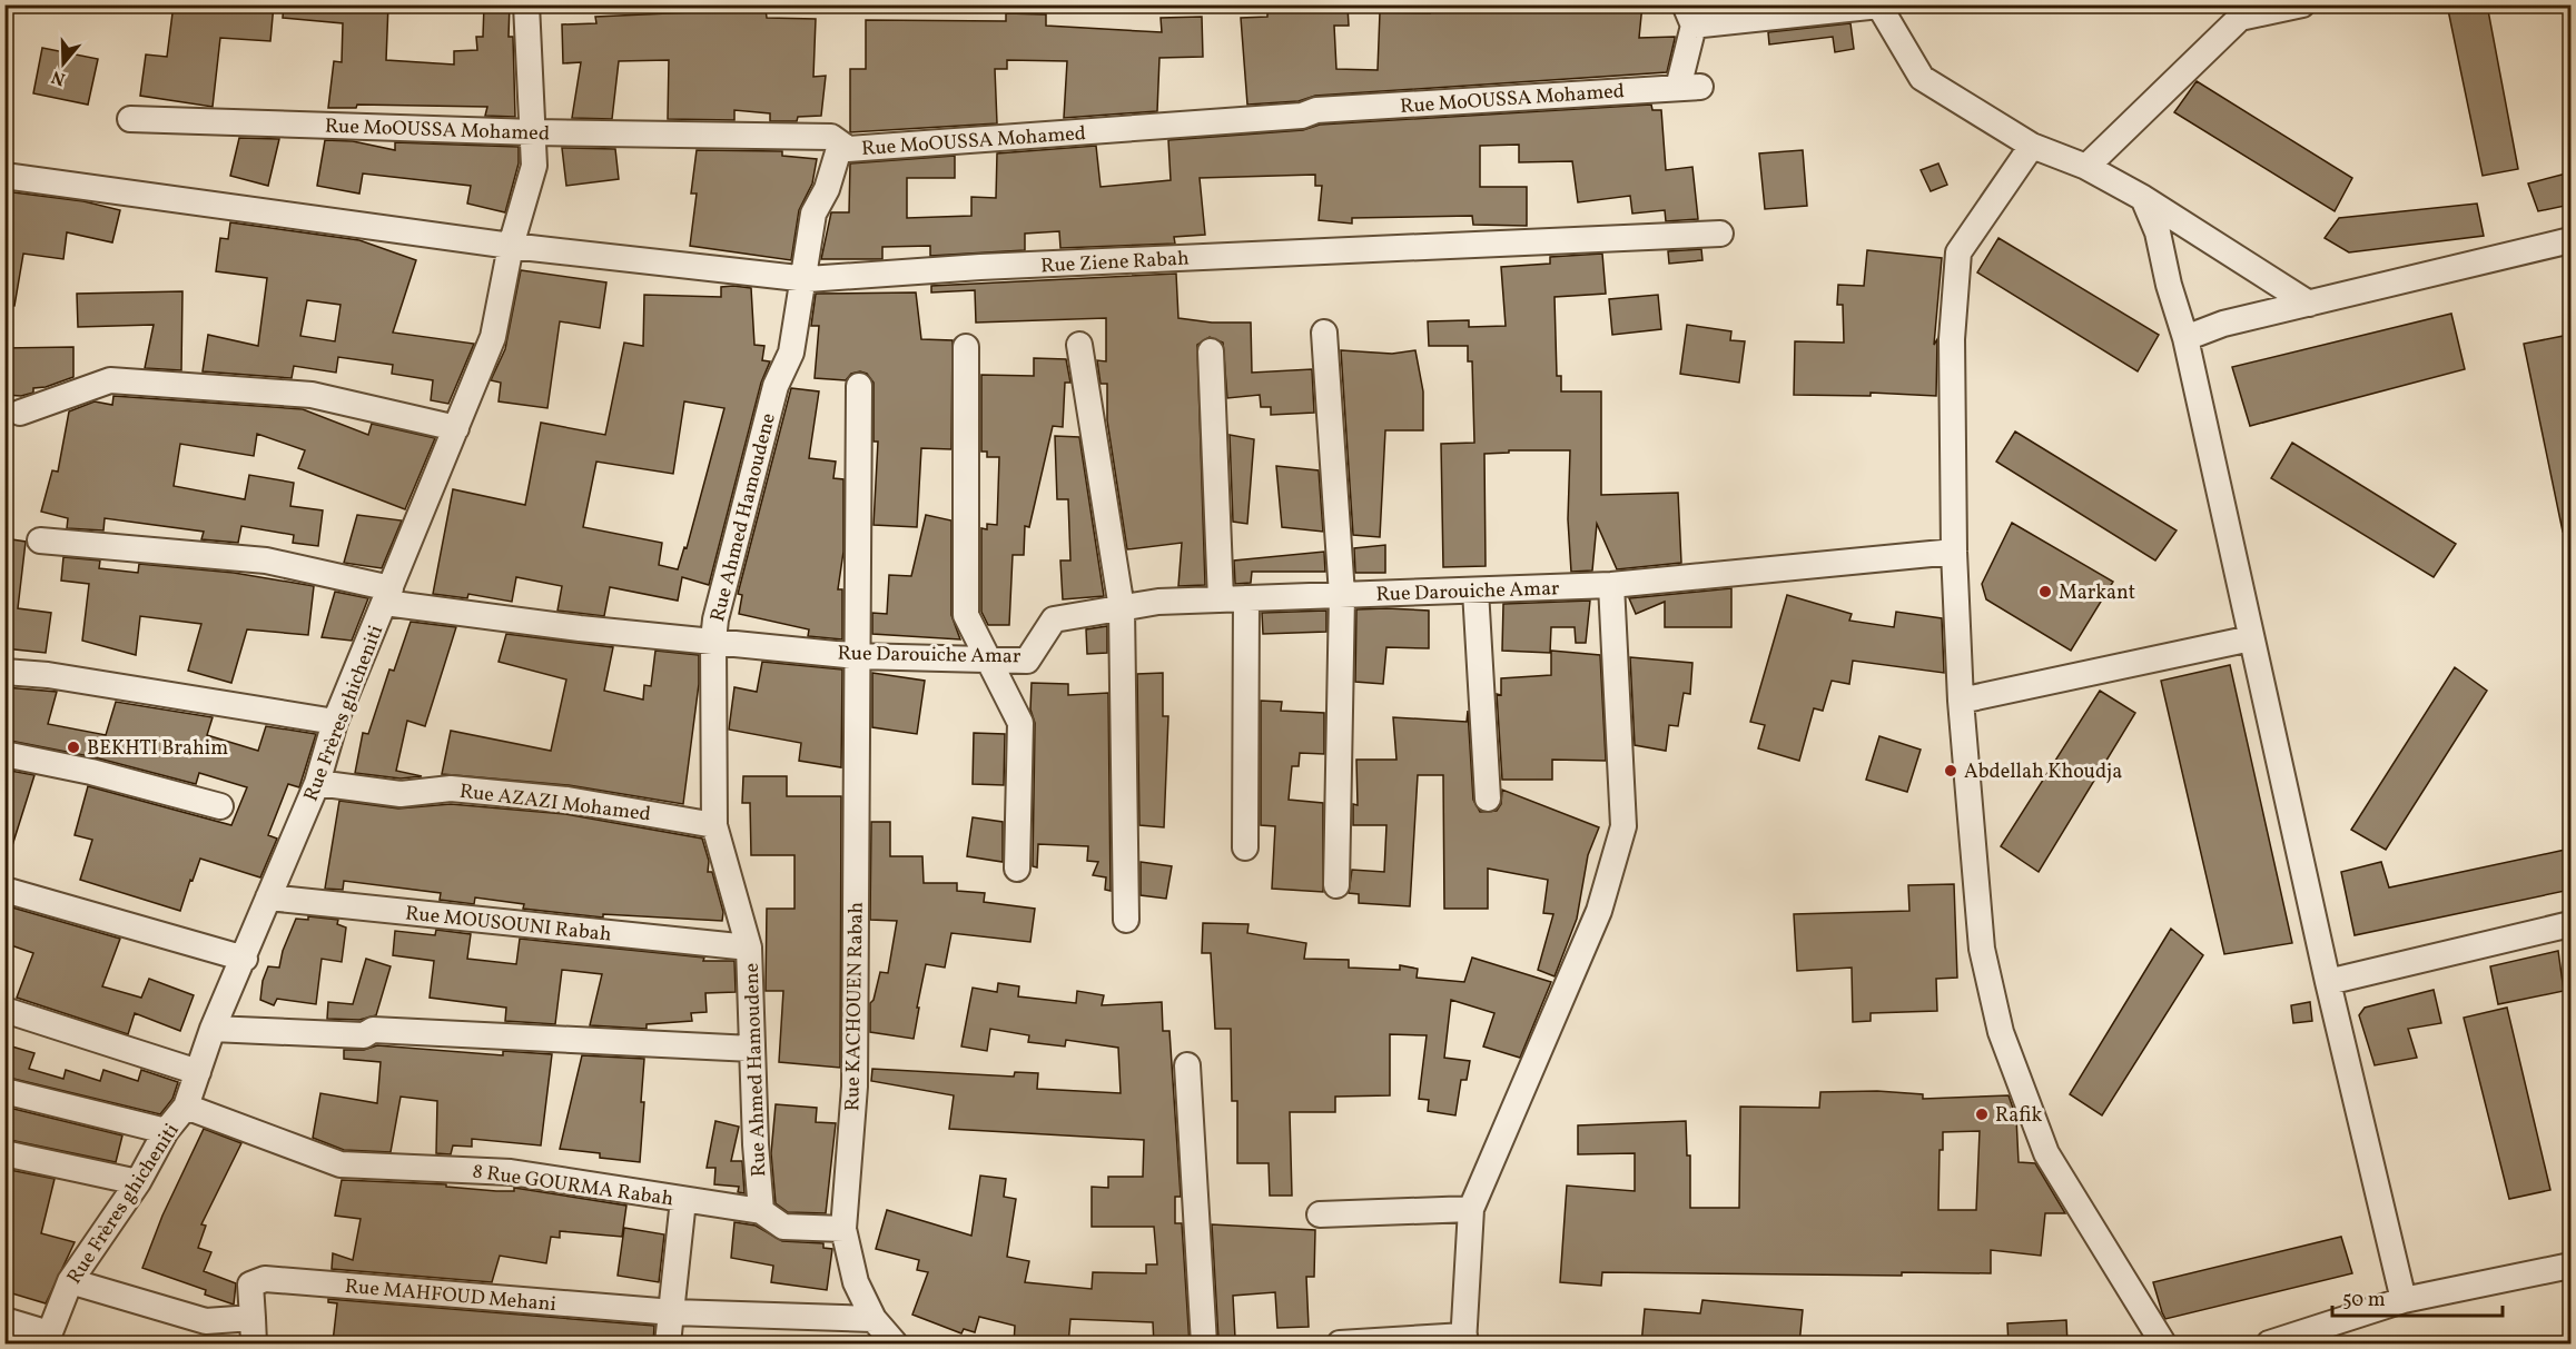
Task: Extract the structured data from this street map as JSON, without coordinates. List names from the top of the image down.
{
  "streets": {
    "street": [
      "Rue MoOUSSA Mohamed",
      "Rue Ziene Rabah",
      "Rue Ahmed Hamoudene",
      "Rue Darouiche Amar",
      "Rue Frères ghicheniti",
      "Rue AZAZI Mohamed",
      "Rue MOUSOUNI Rabah",
      "Rue KACHOUEN Rabah",
      "8 Rue GOURMA Rabah",
      "Rue MAHFOUD Mehani"
    ]
  },
  "crossings": [
    ["Rue MoOUSSA Mohamed", "Rue Frères ghicheniti"],
    ["Rue Ziene Rabah", "Rue Ahmed Hamoudene"],
    ["Rue Ziene Rabah", "Rue Frères ghicheniti"],
    ["Rue Ahmed Hamoudene", "Rue Darouiche Amar"],
    ["Rue Ahmed Hamoudene", "Rue AZAZI Mohamed"],
    ["Rue Ahmed Hamoudene", "Rue MOUSOUNI Rabah"],
    ["Rue Ahmed Hamoudene", "8 Rue GOURMA Rabah"],
    ["Rue Darouiche Amar", "Rue Frères ghicheniti"],
    ["Rue Darouiche Amar", "Rue KACHOUEN Rabah"],
    ["Rue Frères ghicheniti", "Rue AZAZI Mohamed"],
    ["Rue Frères ghicheniti", "Rue MOUSOUNI Rabah"],
    ["Rue Frères ghicheniti", "8 Rue GOURMA Rabah"],
    ["Rue KACHOUEN Rabah", "8 Rue GOURMA Rabah"],
    ["Rue KACHOUEN Rabah", "Rue MAHFOUD Mehani"]
  ],
  "places": [
    "Markant",
    "BEKHTI Brahim",
    "Abdellah Khoudja",
    "Rafik"
  ],
  "scale_bar": "50 m",
  "north": "bottom"
}
